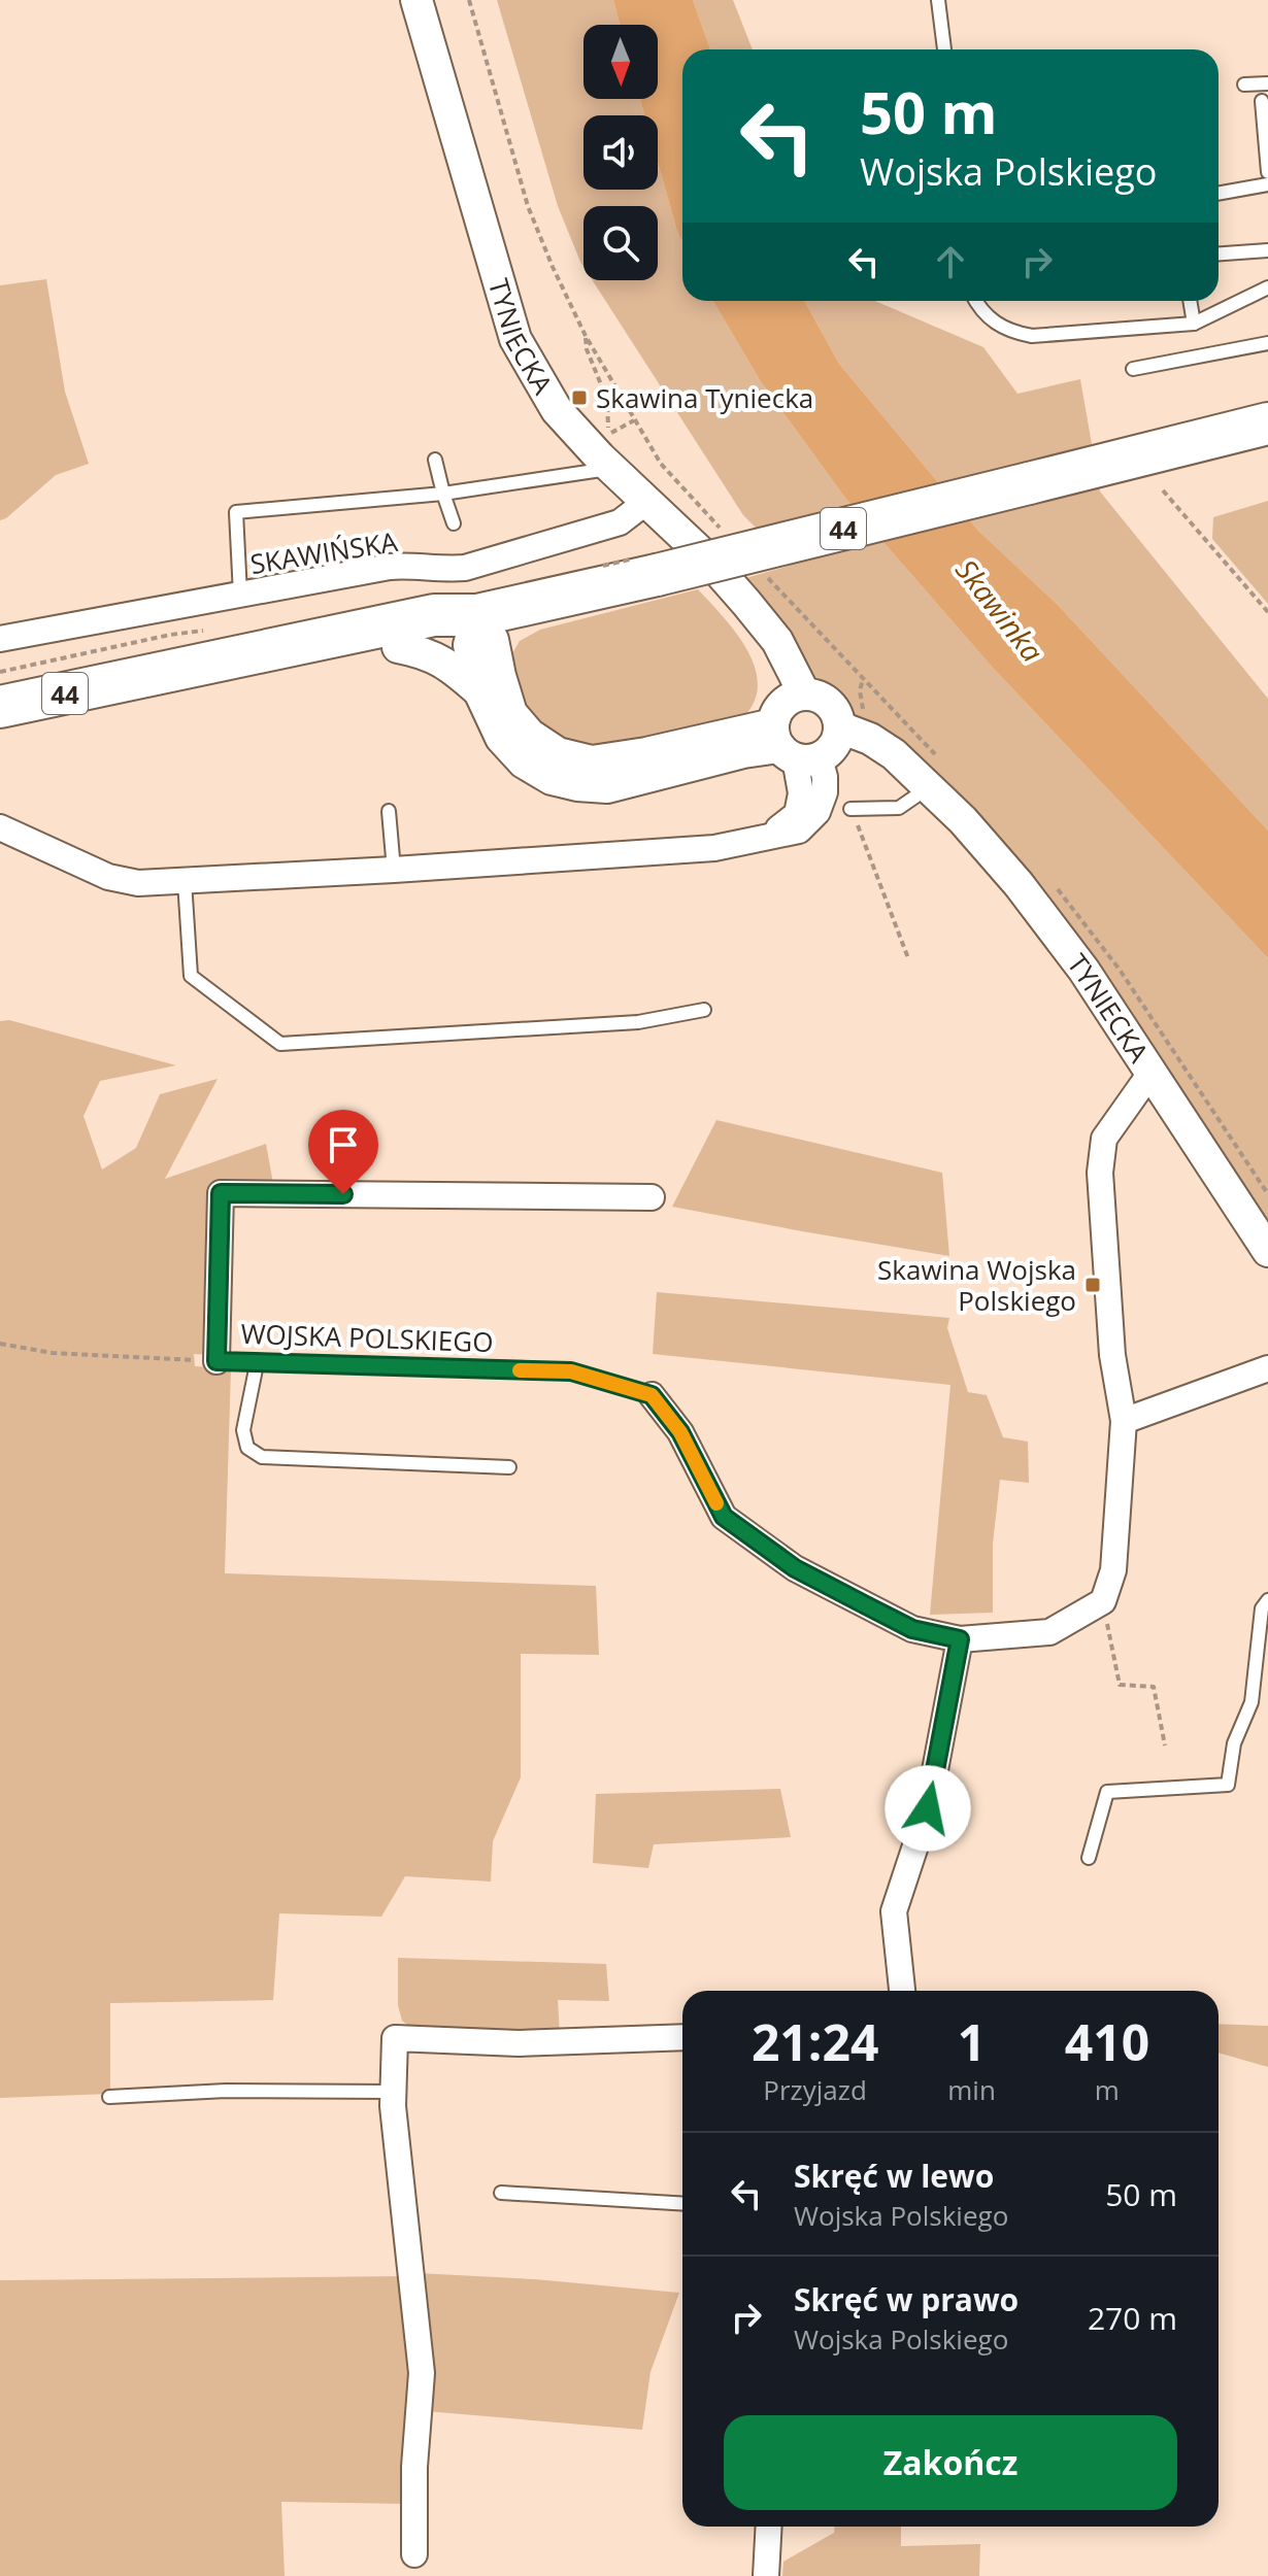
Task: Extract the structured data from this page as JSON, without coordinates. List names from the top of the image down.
{
  "streets": {
    "main road": ["44"],
    "street": ["TYNIECKA", "SKAWIŃSKA", "WOJSKA POLSKIEGO"]
  },
  "crossings": [
    ["TYNIECKA", "SKAWIŃSKA"]
  ],
  "water": ["Skawinka"],
  "places": {
    "transit": ["Skawina Tyniecka", "Skawina Wojska Polskiego"]
  },
  "north": "bottom",
  "page": {
    "turn": ["50 m", "Wojska Polskiego"],
    "eta": [
      "21:24",
      "Przyjazd",
      "1",
      "min",
      "410",
      "m"
    ],
    "list": [
      {
        "name": "Skręć w lewo",
        "note": "Wojska Polskiego",
        "value": "50 m"
      },
      {
        "name": "Skręć w prawo",
        "note": "Wojska Polskiego",
        "value": "270 m"
      }
    ],
    "buttons": "Zakończ"
  }
}
